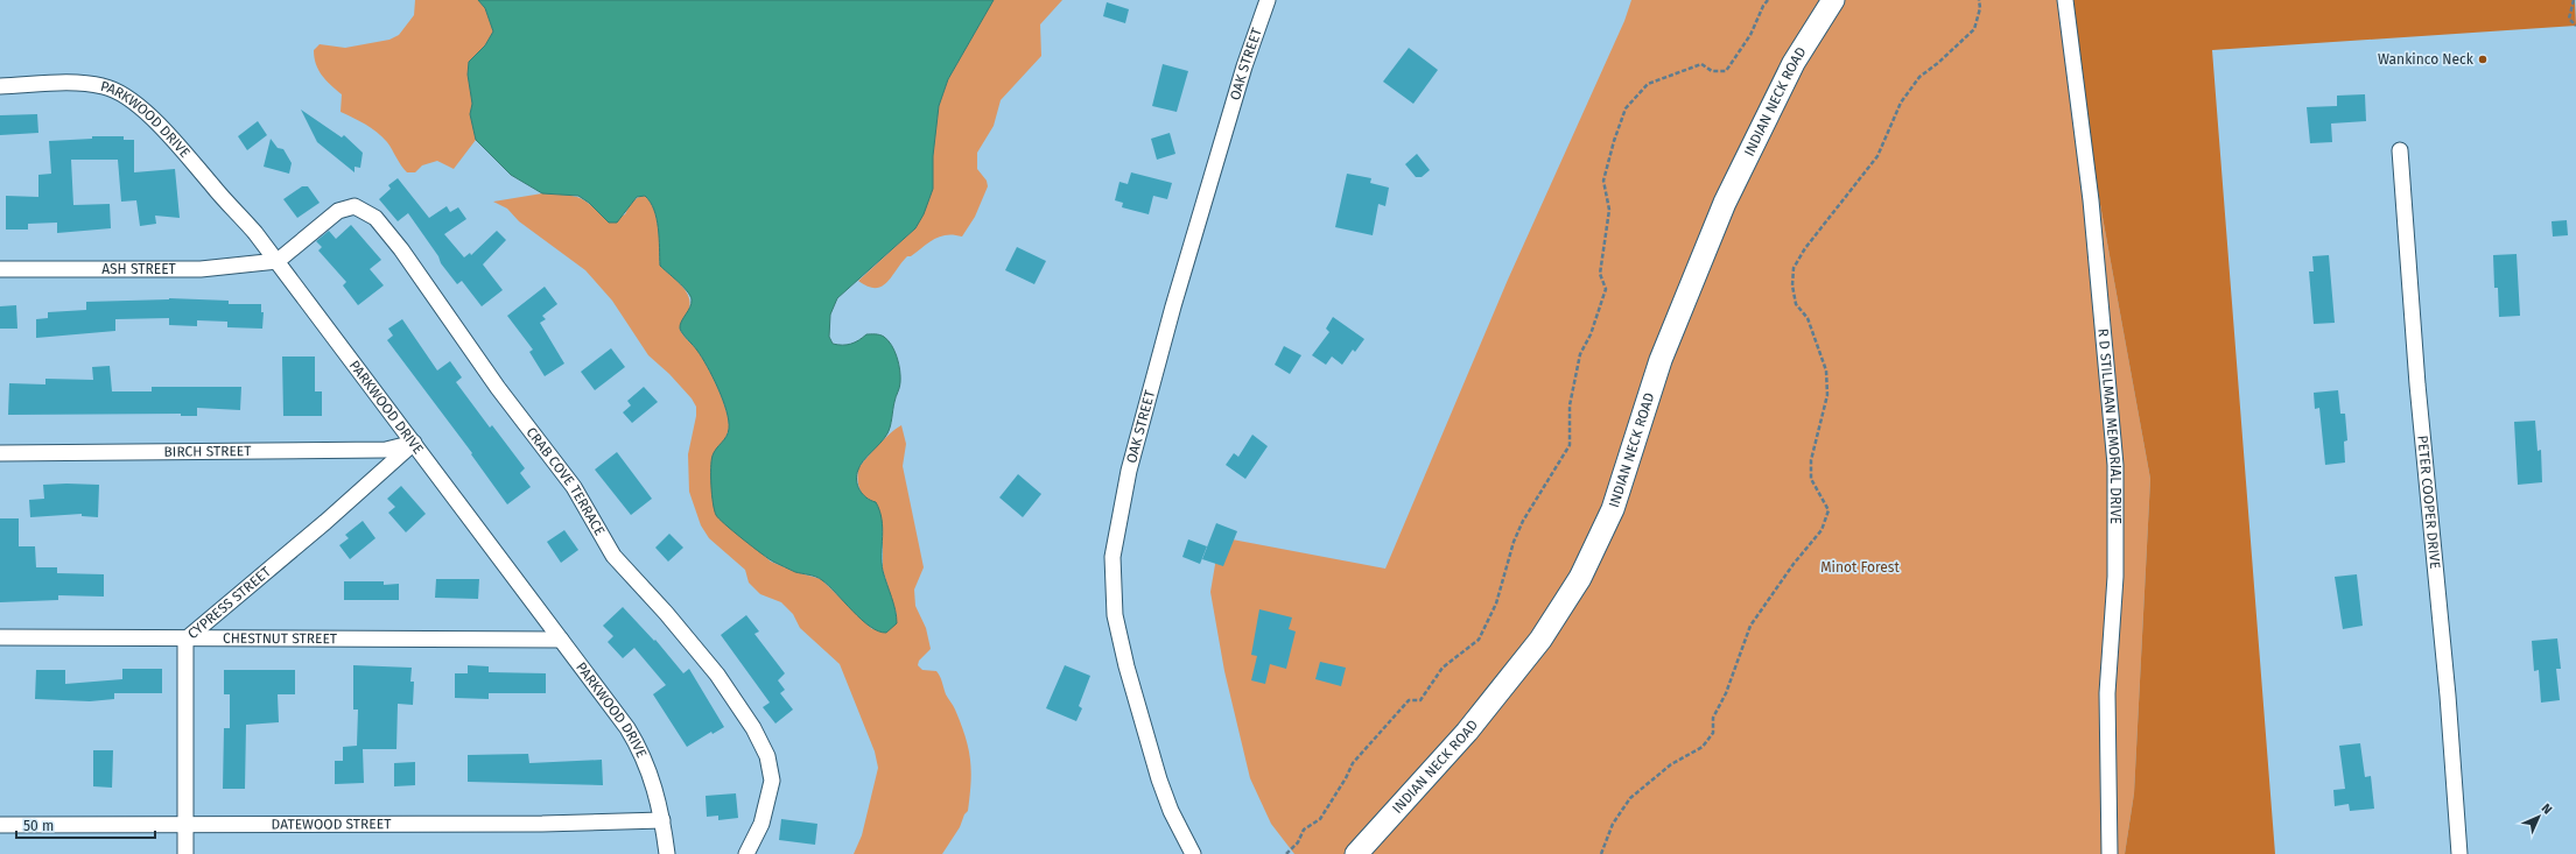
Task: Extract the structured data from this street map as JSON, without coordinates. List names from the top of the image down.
{
  "streets": {
    "street": [
      "OAK STREET",
      "INDIAN NECK ROAD",
      "PARKWOOD DRIVE",
      "ASH STREET",
      "R D STILLMAN MEMORIAL DRIVE",
      "BIRCH STREET",
      "CRAB COVE TERRACE",
      "PETER COOPER DRIVE",
      "CYPRESS STREET",
      "CHESTNUT STREET",
      "DATEWOOD STREET"
    ]
  },
  "crossings": [
    ["PARKWOOD DRIVE", "ASH STREET"],
    ["PARKWOOD DRIVE", "BIRCH STREET"],
    ["PARKWOOD DRIVE", "CRAB COVE TERRACE"],
    ["PARKWOOD DRIVE", "CYPRESS STREET"],
    ["PARKWOOD DRIVE", "CHESTNUT STREET"],
    ["PARKWOOD DRIVE", "DATEWOOD STREET"],
    ["ASH STREET", "CRAB COVE TERRACE"],
    ["BIRCH STREET", "CYPRESS STREET"],
    ["CYPRESS STREET", "CHESTNUT STREET"],
    ["CYPRESS STREET", "DATEWOOD STREET"]
  ],
  "parks": ["Minot Forest"],
  "places": ["Wankinco Neck"],
  "scale_bar": "50 m",
  "north": "top right"
}
